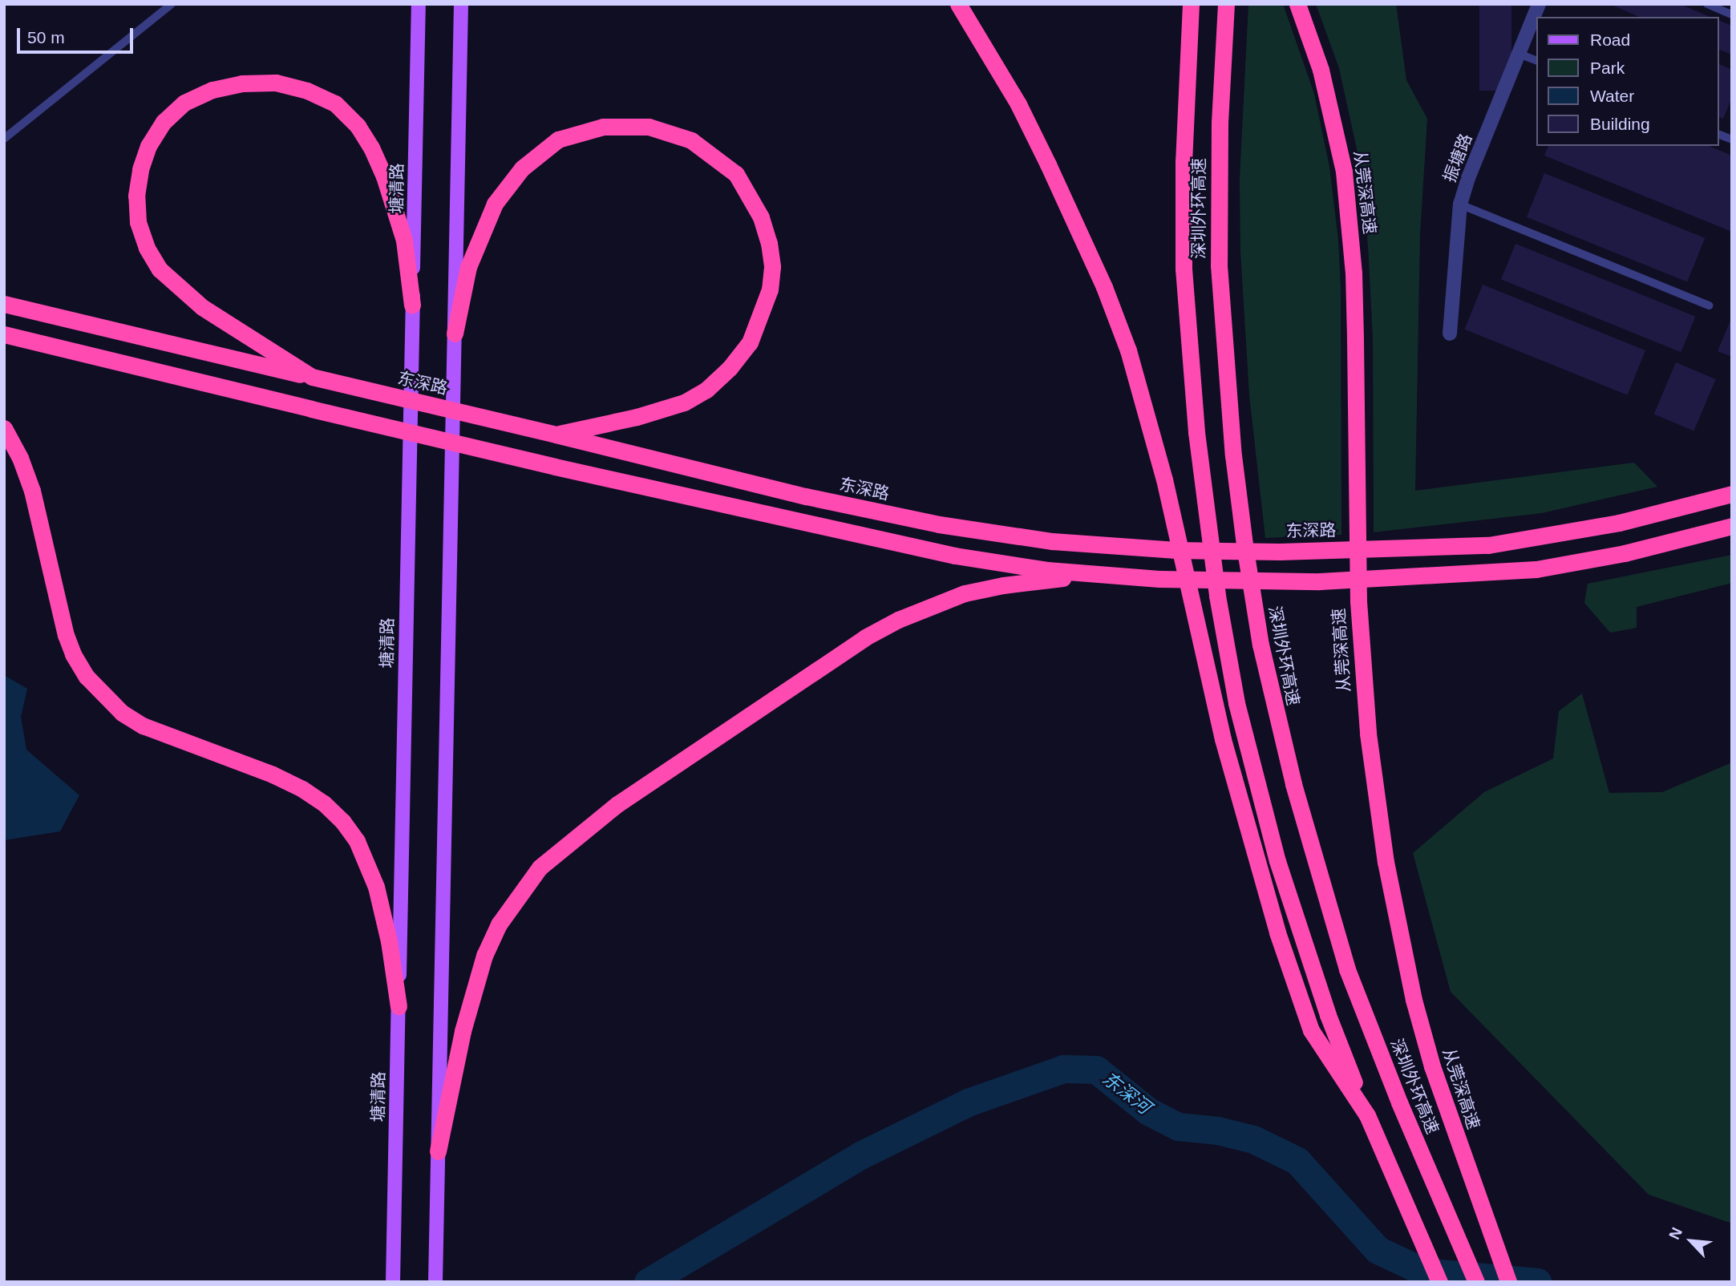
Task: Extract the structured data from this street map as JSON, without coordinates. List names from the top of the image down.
{
  "streets": {
    "highway": ["从莞深高速", "深圳外环高速", "东深路"],
    "main road": ["塘清路"],
    "street": ["振塘路"]
  },
  "water": ["东深河"],
  "legend": [
    "Road",
    "Park",
    "Water",
    "Building"
  ],
  "scale_bar": "50 m",
  "north": "top left"
}
